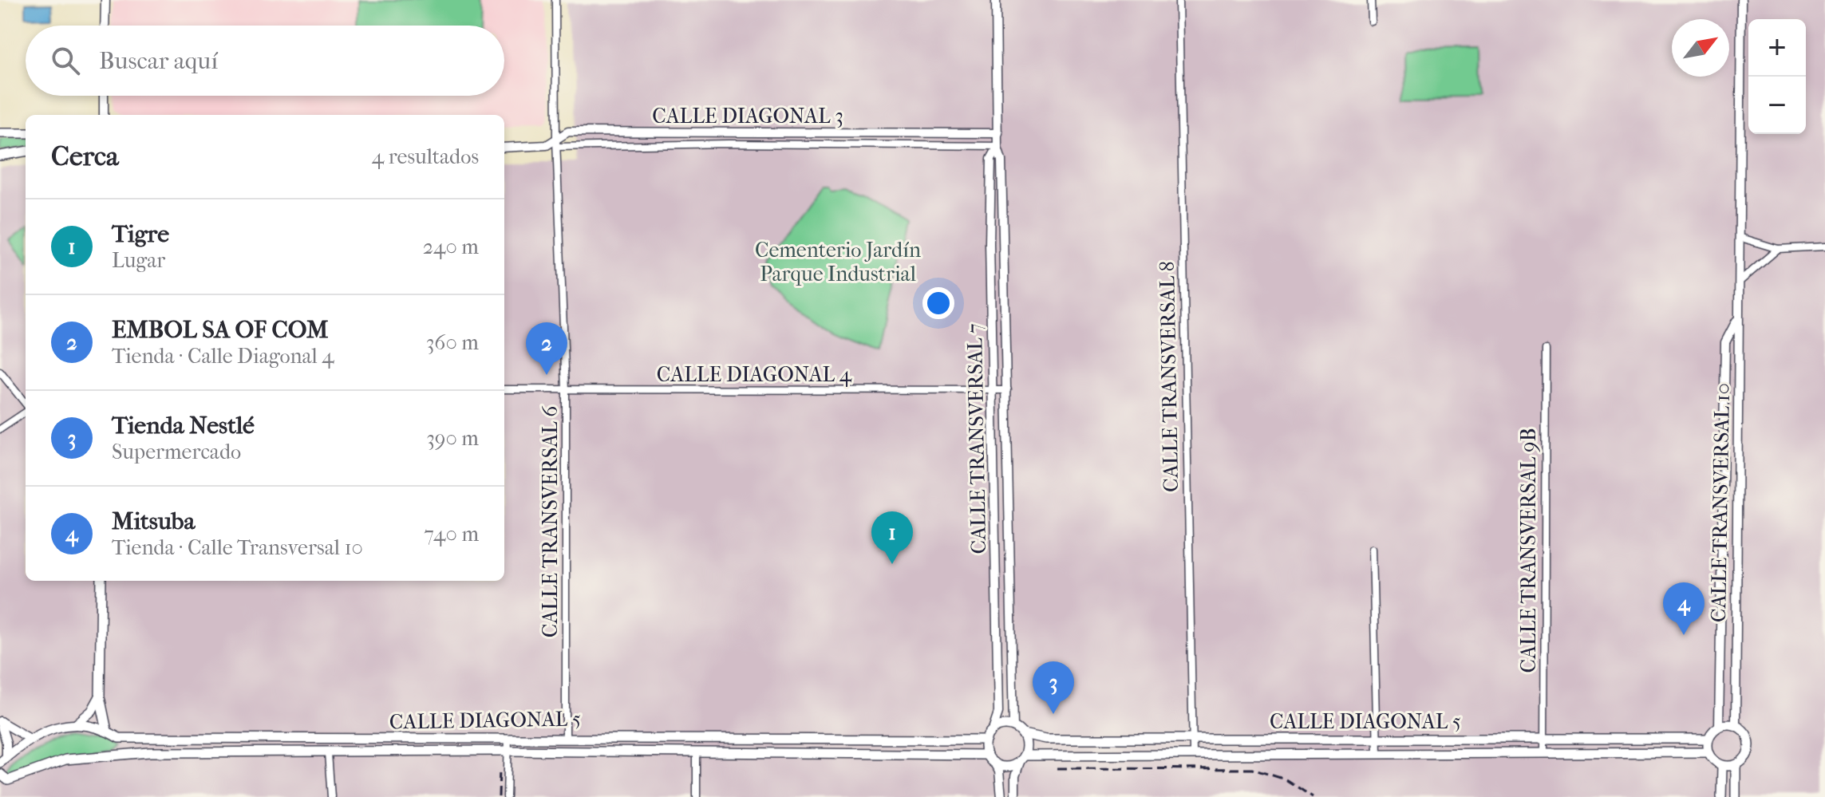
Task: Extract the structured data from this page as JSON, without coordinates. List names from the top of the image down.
{
  "streets": {
    "main road": ["CALLE DIAGONAL 5"],
    "street": [
      "CALLE DIAGONAL 3",
      "CALLE DIAGONAL 4",
      "CALLE TRANSVERSAL 8",
      "CALLE TRANSVERSAL 7",
      "CALLE TRANSVERSAL 10",
      "CALLE TRANSVERSAL 6",
      "CALLE TRANSVERSAL 9B"
    ]
  },
  "crossings": [
    ["CALLE DIAGONAL 3", "CALLE TRANSVERSAL 7"],
    ["CALLE DIAGONAL 3", "CALLE TRANSVERSAL 6"],
    ["CALLE DIAGONAL 4", "CALLE TRANSVERSAL 7"],
    ["CALLE DIAGONAL 4", "CALLE TRANSVERSAL 6"],
    ["CALLE TRANSVERSAL 8", "CALLE DIAGONAL 5"],
    ["CALLE TRANSVERSAL 7", "CALLE DIAGONAL 5"],
    ["CALLE TRANSVERSAL 10", "CALLE DIAGONAL 5"],
    ["CALLE TRANSVERSAL 6", "CALLE DIAGONAL 5"],
    ["CALLE TRANSVERSAL 9B", "CALLE DIAGONAL 5"]
  ],
  "parks": ["Cementerio Jardín Parque Industrial"],
  "north": "top right",
  "page": {
    "map_buttons": ["+", "−"],
    "search": "Buscar aquí",
    "heading": ["Cerca", "4 resultados"],
    "list": [
      {
        "mark": "1",
        "name": "Tigre",
        "note": "Lugar",
        "value": "240 m"
      },
      {
        "mark": "2",
        "name": "EMBOL SA OF COM",
        "note": "Tienda · Calle Diagonal 4",
        "value": "360 m"
      },
      {
        "mark": "3",
        "name": "Tienda Nestlé",
        "note": "Supermercado",
        "value": "390 m"
      },
      {
        "mark": "4",
        "name": "Mitsuba",
        "note": "Tienda · Calle Transversal 10",
        "value": "740 m"
      }
    ],
    "pins": [
      "2",
      "1",
      "4",
      "3"
    ]
  }
}
